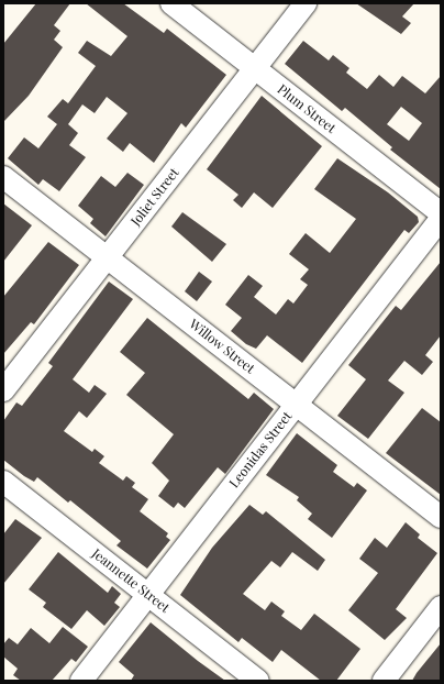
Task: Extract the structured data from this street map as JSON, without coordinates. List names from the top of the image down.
{
  "streets": {
    "street": [
      "Plum Street",
      "Joliet Street",
      "Willow Street",
      "Leonidas Street",
      "Jeannette Street"
    ]
  },
  "crossings": [
    ["Plum Street", "Joliet Street"],
    ["Joliet Street", "Willow Street"],
    ["Willow Street", "Leonidas Street"],
    ["Leonidas Street", "Jeannette Street"]
  ]
}
